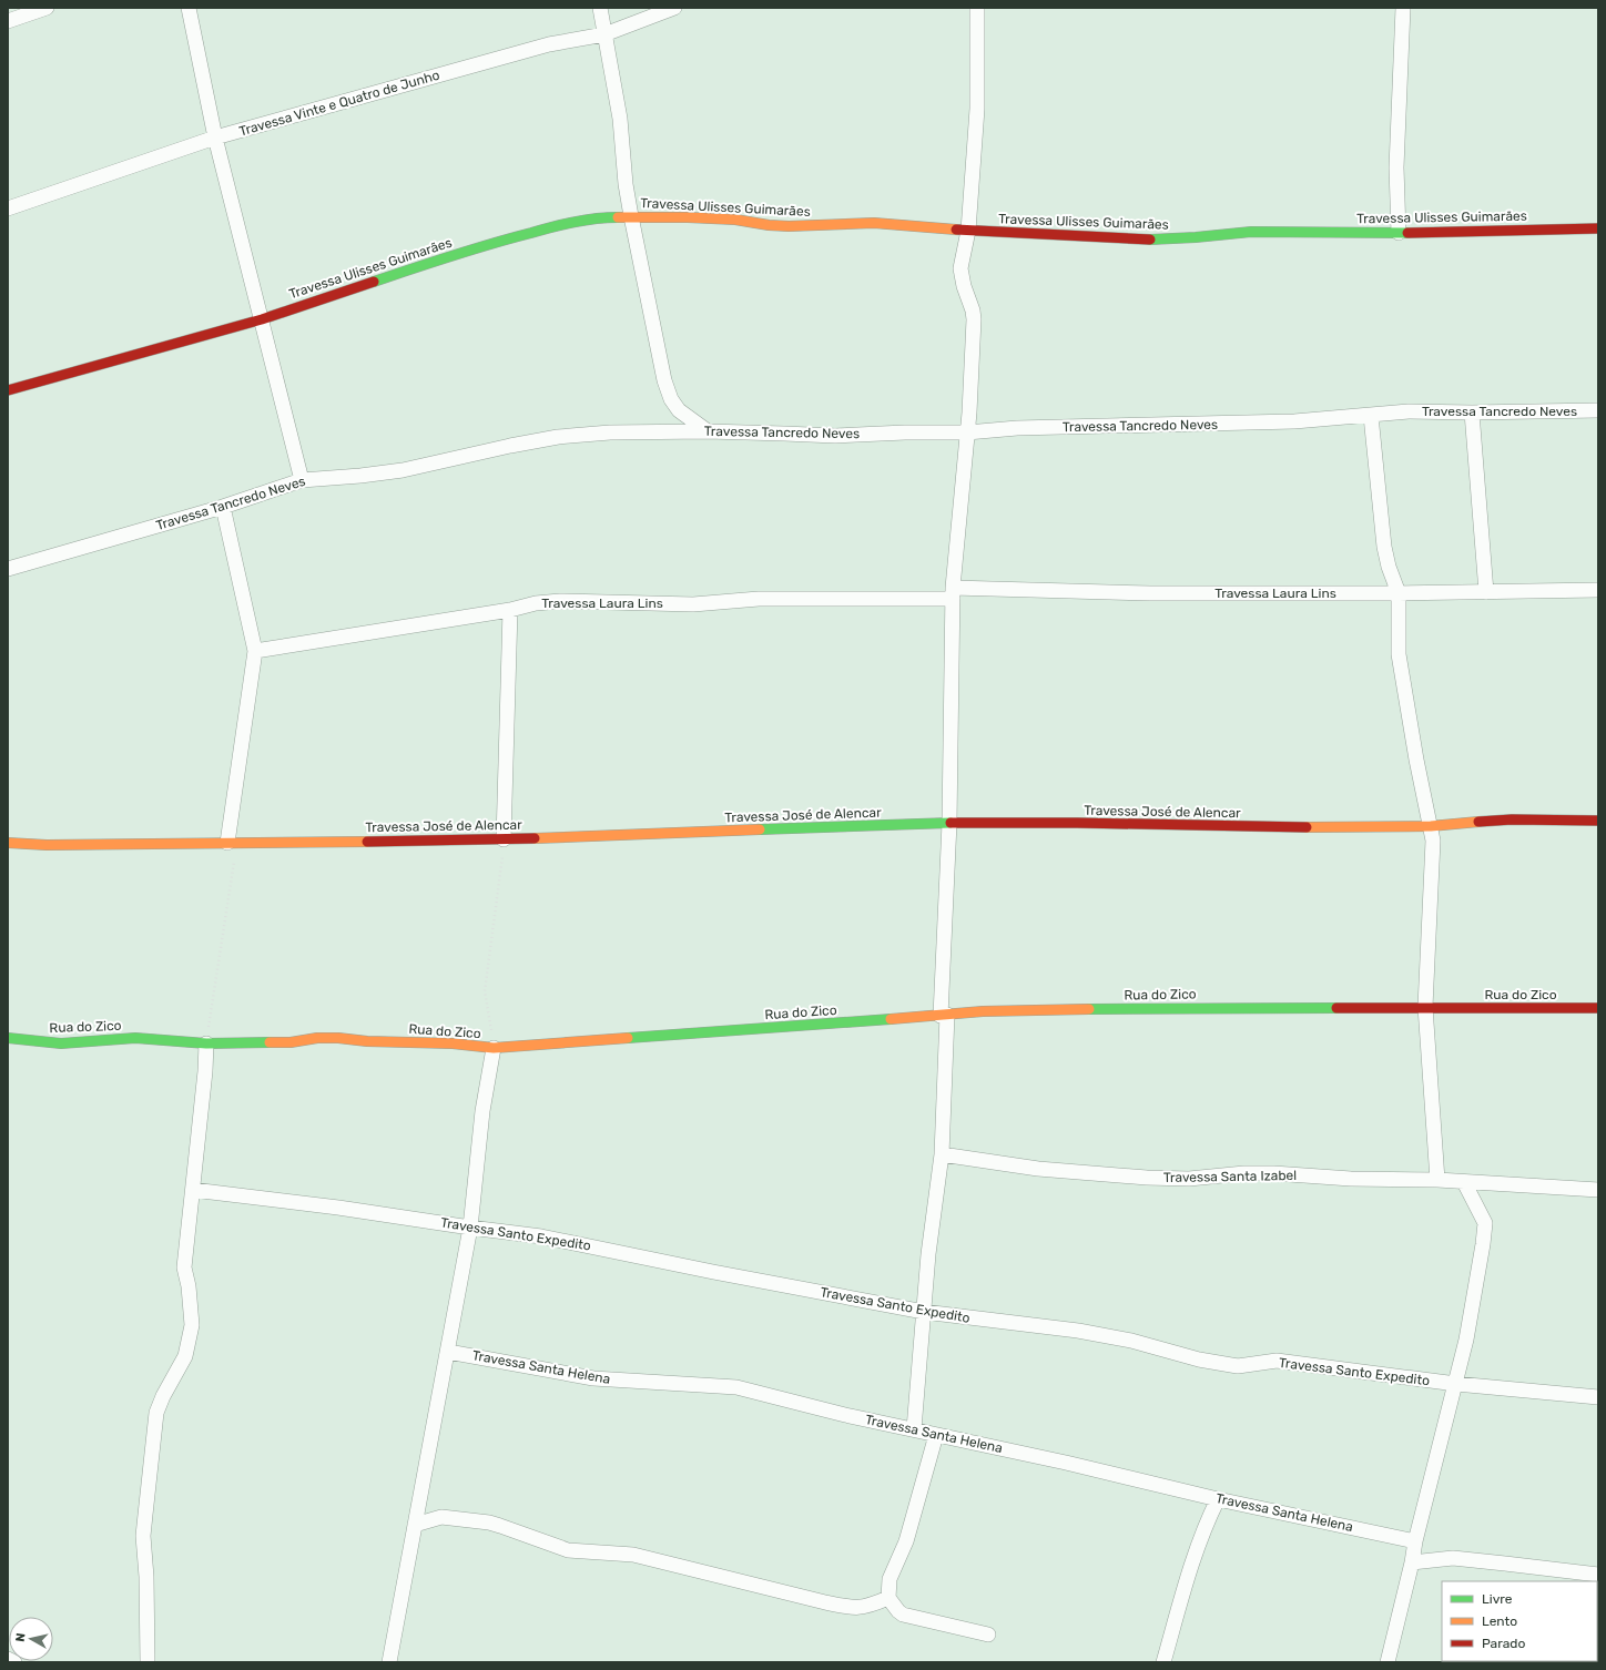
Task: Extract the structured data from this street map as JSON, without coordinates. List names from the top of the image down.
{
  "streets": {
    "street": [
      "Travessa Vinte e Quatro de Junho",
      "Travessa Ulisses Guimarães",
      "Travessa Tancredo Neves",
      "Travessa Laura Lins",
      "Travessa José de Alencar",
      "Rua do Zico",
      "Travessa Santa Izabel",
      "Travessa Santo Expedito",
      "Travessa Santa Helena"
    ]
  },
  "legend": ["Livre", "Lento", "Parado"],
  "north": "left"
}
